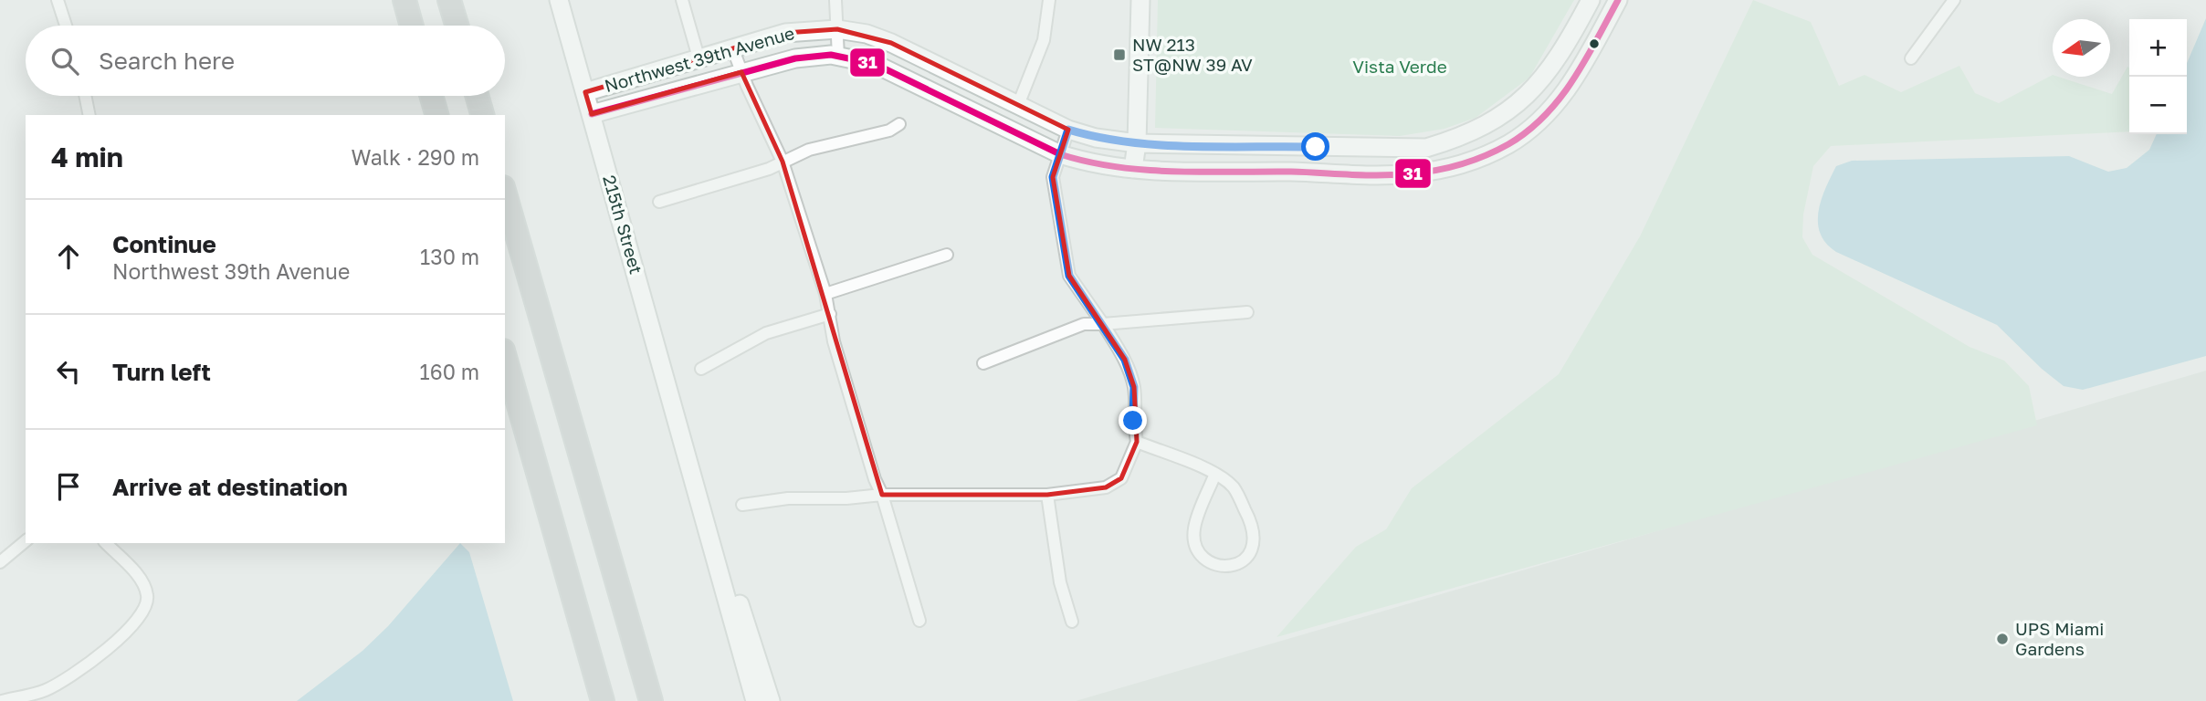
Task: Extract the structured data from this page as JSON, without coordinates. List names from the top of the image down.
{
  "streets": {
    "street": ["Northwest 39th Avenue", "215th Street"]
  },
  "crossings": [
    ["Northwest 39th Avenue", "215th Street"]
  ],
  "parks": ["Vista Verde"],
  "places": {
    "transit": ["NW 213 ST@NW 39 AV"],
    "other": ["UPS Miami Gardens"]
  },
  "lines": ["transit line 31"],
  "north": "left",
  "page": {
    "map_buttons": ["+", "−"],
    "search": "Search here",
    "heading": ["4 min", "Walk · 290 m"],
    "list": [
      ["Continue", "Northwest 39th Avenue", "130 m"],
      ["Turn left", "160 m"],
      "Arrive at destination"
    ]
  }
}
